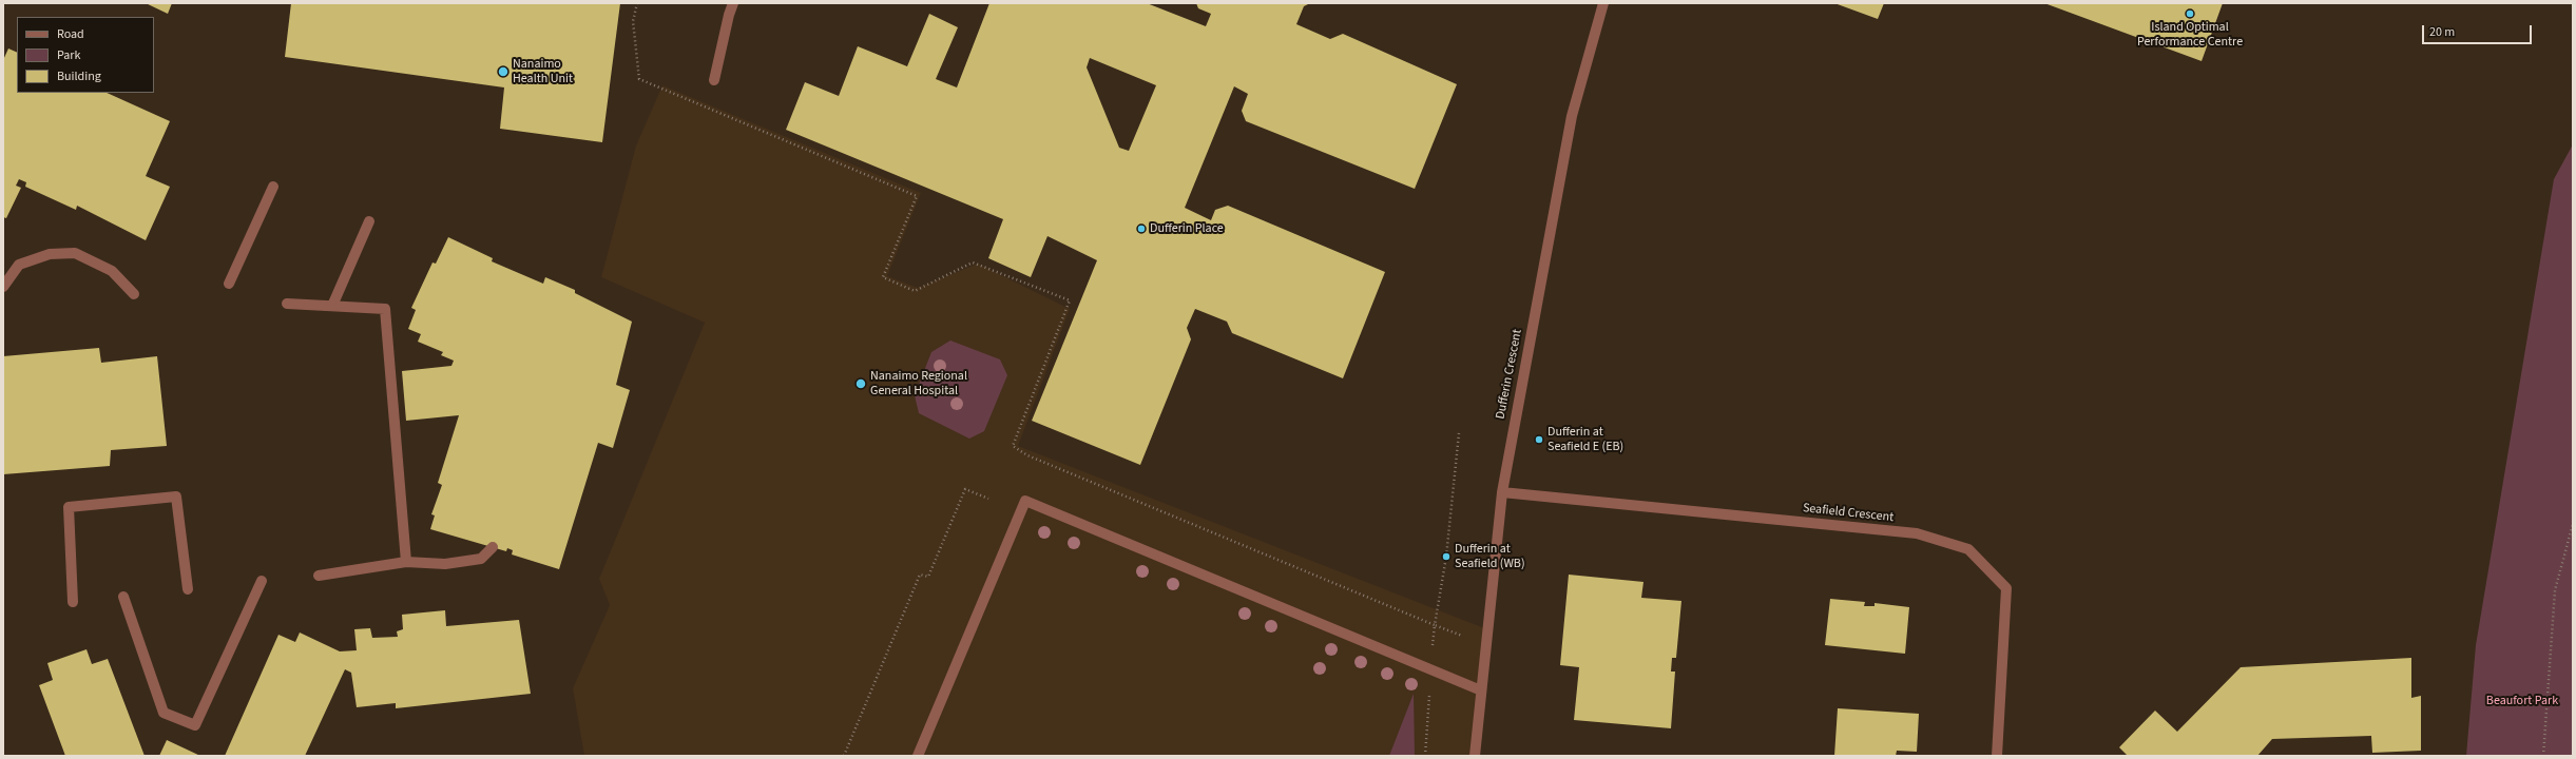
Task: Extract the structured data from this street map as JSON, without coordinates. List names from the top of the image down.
{
  "streets": {
    "street": ["Dufferin Crescent", "Seafield Crescent"]
  },
  "crossings": [
    ["Dufferin Crescent", "Seafield Crescent"]
  ],
  "parks": ["Beaufort Park"],
  "places": [
    "Island Optimal Performance Centre",
    "Nanaimo Health Unit",
    "Dufferin Place",
    "Nanaimo Regional General Hospital",
    "Dufferin at Seafield E (EB)",
    "Dufferin at Seafield (WB)"
  ],
  "legend": ["Road", "Park", "Building"],
  "scale_bar": "20 m"
}
